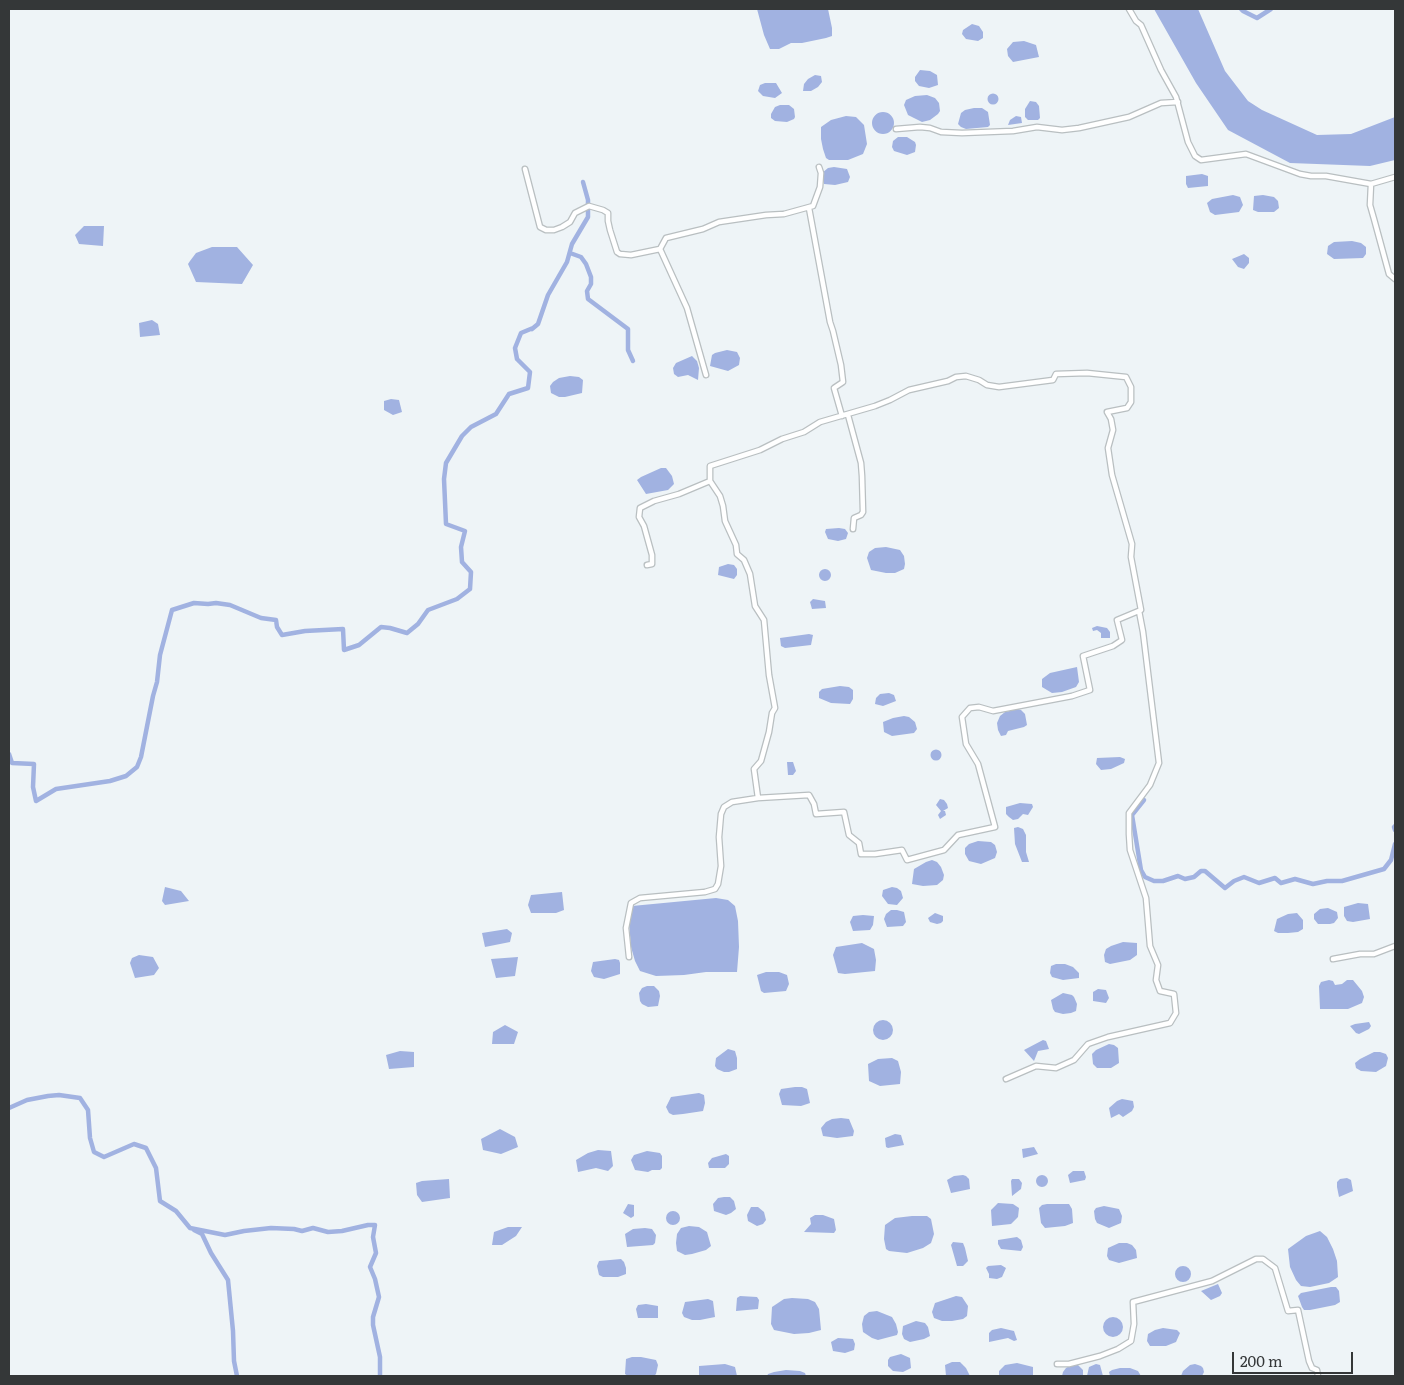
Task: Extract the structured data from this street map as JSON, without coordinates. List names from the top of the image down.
{
  "scale_bar": "200 m"
}
